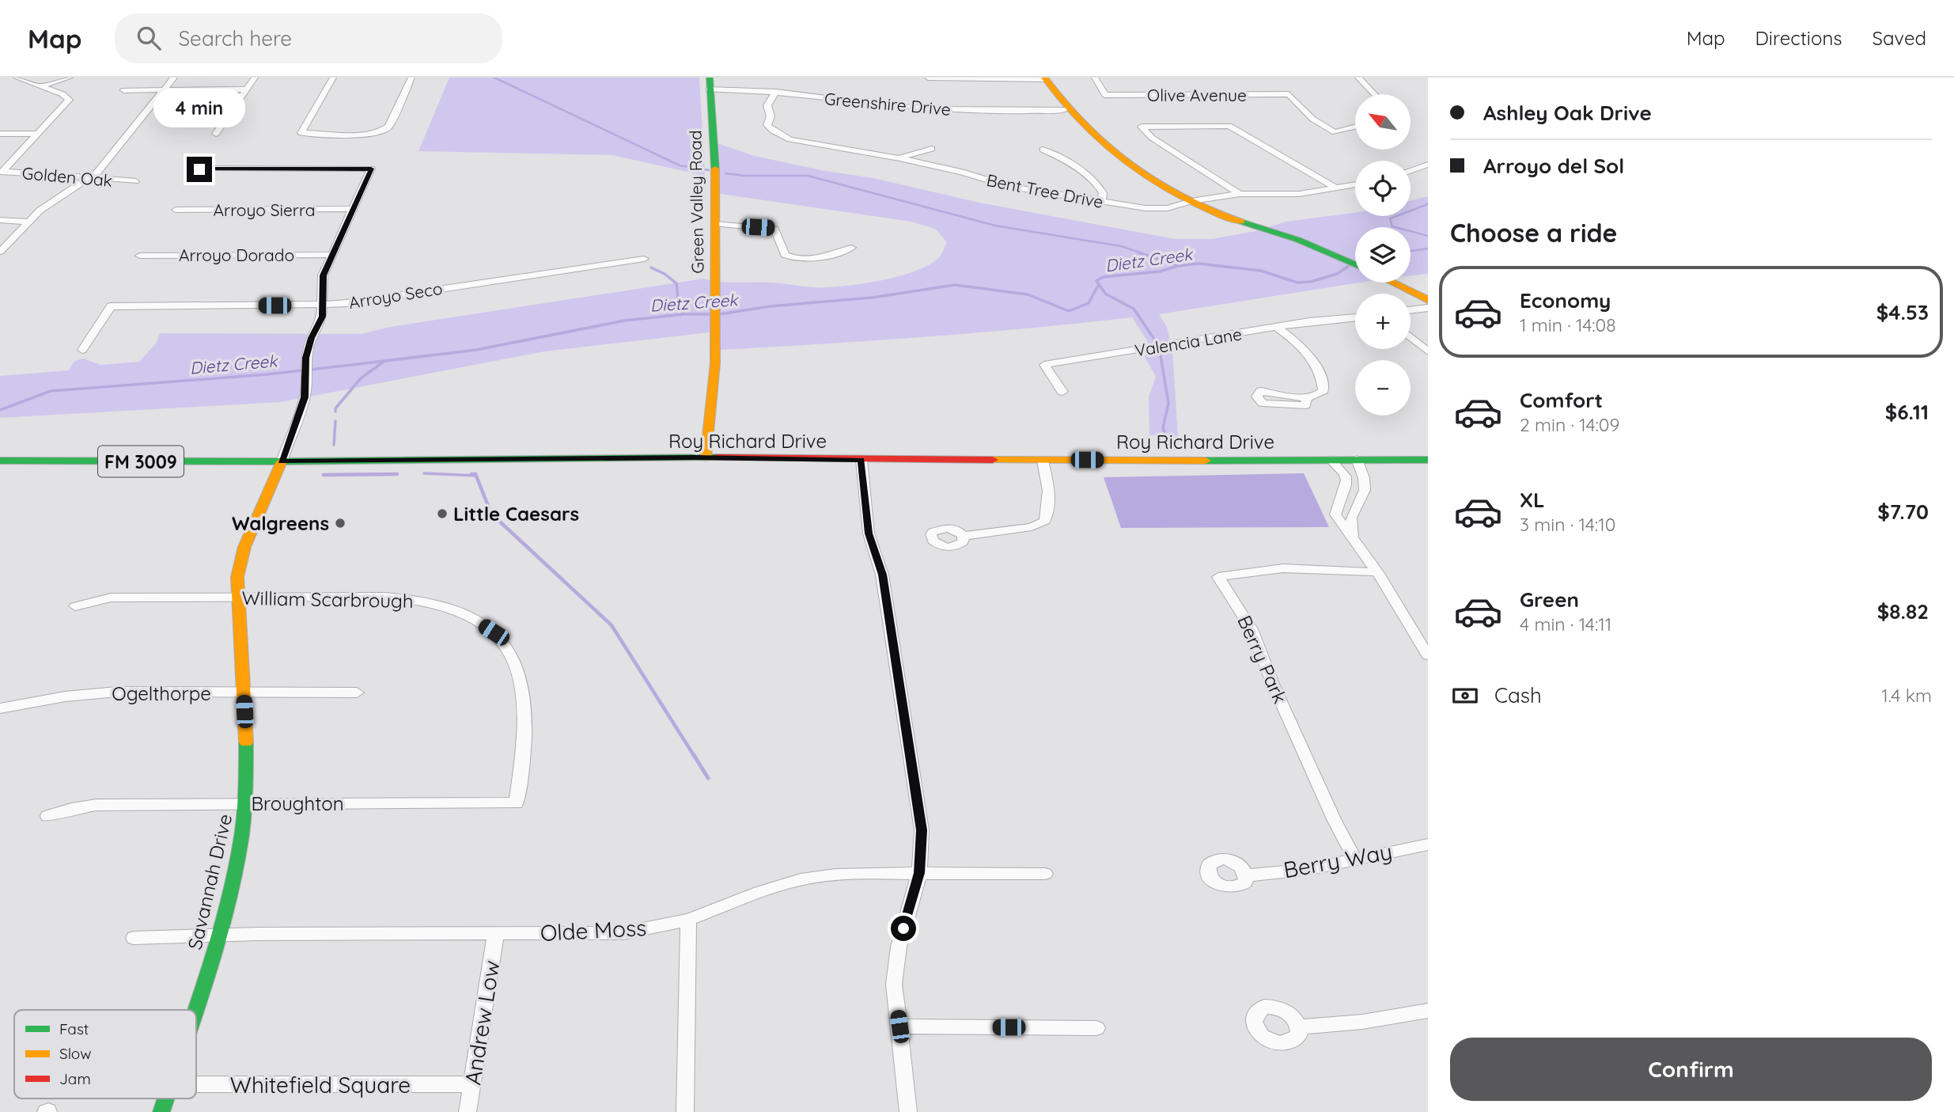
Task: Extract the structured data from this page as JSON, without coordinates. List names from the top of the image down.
{
  "streets": {
    "street": [
      "Olive Avenue",
      "Greenshire Drive",
      "Golden Oak",
      "Bent Tree Drive",
      "Green Valley Road",
      "Arroyo Sierra",
      "Arroyo Dorado",
      "Arroyo Seco",
      "Valencia Lane",
      "Roy Richard Drive",
      "FM 3009",
      "William Scarbrough",
      "Berry Park",
      "Ogelthorpe",
      "Broughton",
      "Berry Way",
      "Savannah Drive",
      "Olde Moss",
      "Andrew Low",
      "Whitefield Square"
    ]
  },
  "crossings": [
    ["Greenshire Drive", "Bent Tree Drive"],
    ["Greenshire Drive", "Green Valley Road"],
    ["Green Valley Road", "Roy Richard Drive"],
    ["Roy Richard Drive", "Savannah Drive"],
    ["William Scarbrough", "Broughton"],
    ["William Scarbrough", "Savannah Drive"],
    ["Berry Park", "Berry Way"],
    ["Ogelthorpe", "Savannah Drive"],
    ["Broughton", "Savannah Drive"],
    ["Savannah Drive", "Olde Moss"],
    ["Olde Moss", "Andrew Low"],
    ["Andrew Low", "Whitefield Square"]
  ],
  "water": ["Dietz Creek"],
  "places": ["Little Caesars", "Walgreens"],
  "legend": ["Fast", "Slow", "Jam"],
  "north": "top left",
  "page": {
    "header": "Map",
    "search": "Search here",
    "nav": ["Map", "Directions", "Saved"],
    "banner": ["Ashley Oak Drive", "Arroyo del Sol"],
    "bubble": "4 min",
    "map_buttons": ["+", "−"],
    "heading": "Choose a ride",
    "list": [
      {
        "name": "Economy",
        "note": "1 min · 14:08",
        "value": "$4.53"
      },
      {
        "name": "Comfort",
        "note": "2 min · 14:09",
        "value": "$6.11"
      },
      {
        "name": "XL",
        "note": "3 min · 14:10",
        "value": "$7.70"
      },
      {
        "name": "Green",
        "note": "4 min · 14:11",
        "value": "$8.82"
      }
    ],
    "pay": ["Cash", "1.4 km"],
    "buttons": "Confirm"
  }
}
